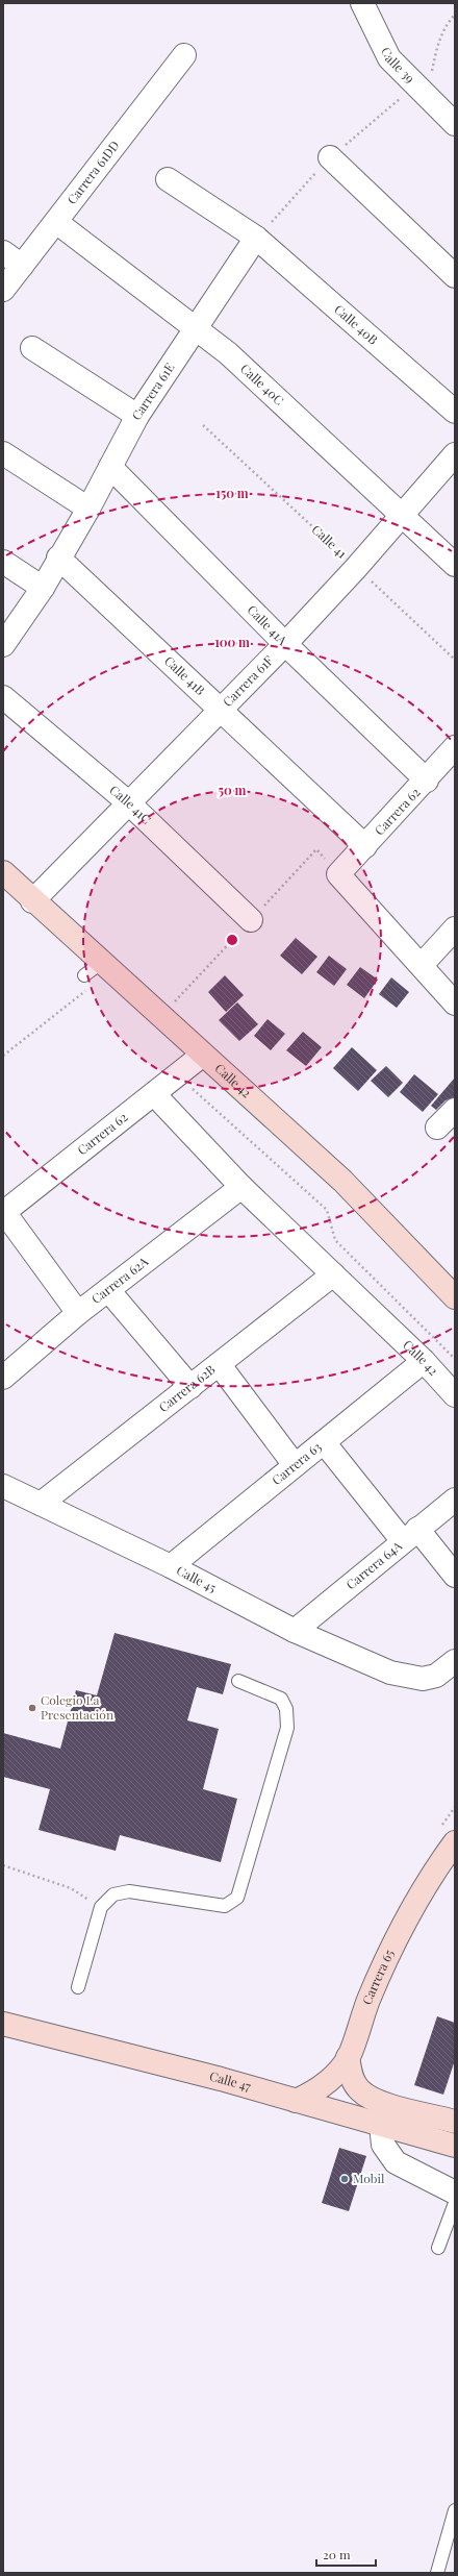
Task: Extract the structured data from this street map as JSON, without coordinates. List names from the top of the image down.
{
  "streets": {
    "street": [
      "Calle 39",
      "Carrera 61DD",
      "Calle 40B",
      "Calle 40C",
      "Carrera 61E",
      "Calle 41A",
      "Calle 41B",
      "Carrera 61F",
      "Calle 41C",
      "Carrera 62",
      "Calle 42",
      "Carrera 62A",
      "Carrera 62B",
      "Carrera 63",
      "Carrera 64A",
      "Calle 45",
      "Carrera 65",
      "Calle 47"
    ],
    "path": ["Calle 41"]
  },
  "crossings": [
    ["Carrera 61DD", "Calle 40C"],
    ["Calle 40B", "Carrera 61E"],
    ["Calle 40C", "Carrera 61E"],
    ["Calle 40C", "Carrera 61F"],
    ["Carrera 61E", "Calle 41A"],
    ["Carrera 61E", "Calle 41B"],
    ["Calle 41", "Carrera 61F"],
    ["Calle 41A", "Carrera 61F"],
    ["Calle 41A", "Carrera 62"],
    ["Calle 41B", "Carrera 61F"],
    ["Calle 41B", "Carrera 62"],
    ["Carrera 61F", "Calle 41C"],
    ["Carrera 61F", "Calle 42"],
    ["Carrera 62", "Calle 42"],
    ["Calle 42", "Carrera 62A"],
    ["Calle 42", "Carrera 62B"],
    ["Calle 42", "Carrera 63"],
    ["Carrera 62B", "Calle 45"],
    ["Carrera 63", "Calle 45"],
    ["Carrera 64A", "Calle 45"],
    ["Carrera 65", "Calle 47"]
  ],
  "places": ["Colegio La Presentación", "Mobil"],
  "scale_bar": "20 m",
  "rings": ["150 m", "100 m", "50 m"]
}
